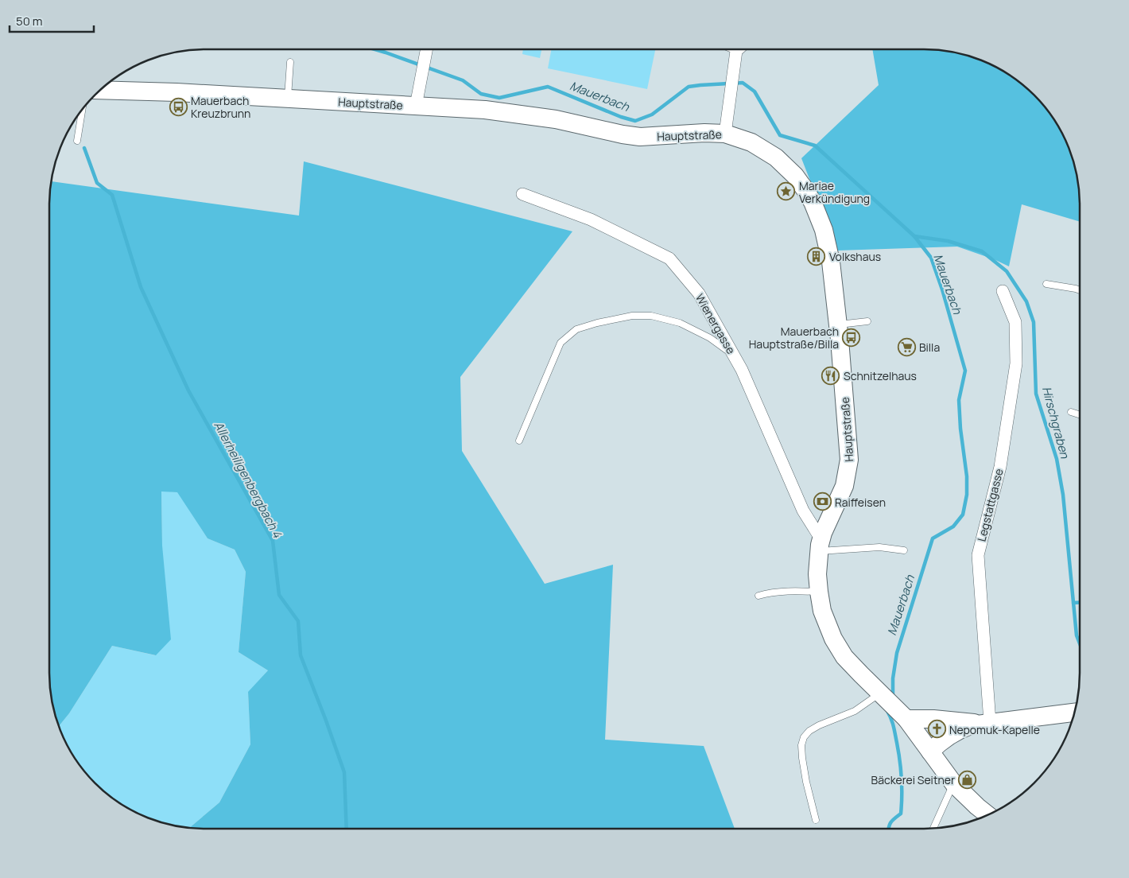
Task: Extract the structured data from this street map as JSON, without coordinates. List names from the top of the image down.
{
  "streets": {
    "main road": ["Hauptstraße"],
    "street": ["Wienergasse", "Legstattgasse"]
  },
  "crossings": [
    ["Hauptstraße", "Wienergasse"]
  ],
  "water": ["Mauerbach", "Hirschgraben", "Allerheiligenbergbach 4"],
  "places": {
    "bus stop": ["Mauerbach Kreuzbrunn", "Mauerbach Hauptstraße/Billa"],
    "place": ["Mariae Verkündigung"],
    "building": ["Volkshaus"],
    "supermarket": ["Billa"],
    "restaurant": ["Schnitzelhaus"],
    "bank": ["Raiffeisen"],
    "church": ["Nepomuk-Kapelle"],
    "shop": ["Bäckerei Seitner"]
  },
  "scale_bar": "50 m"
}
